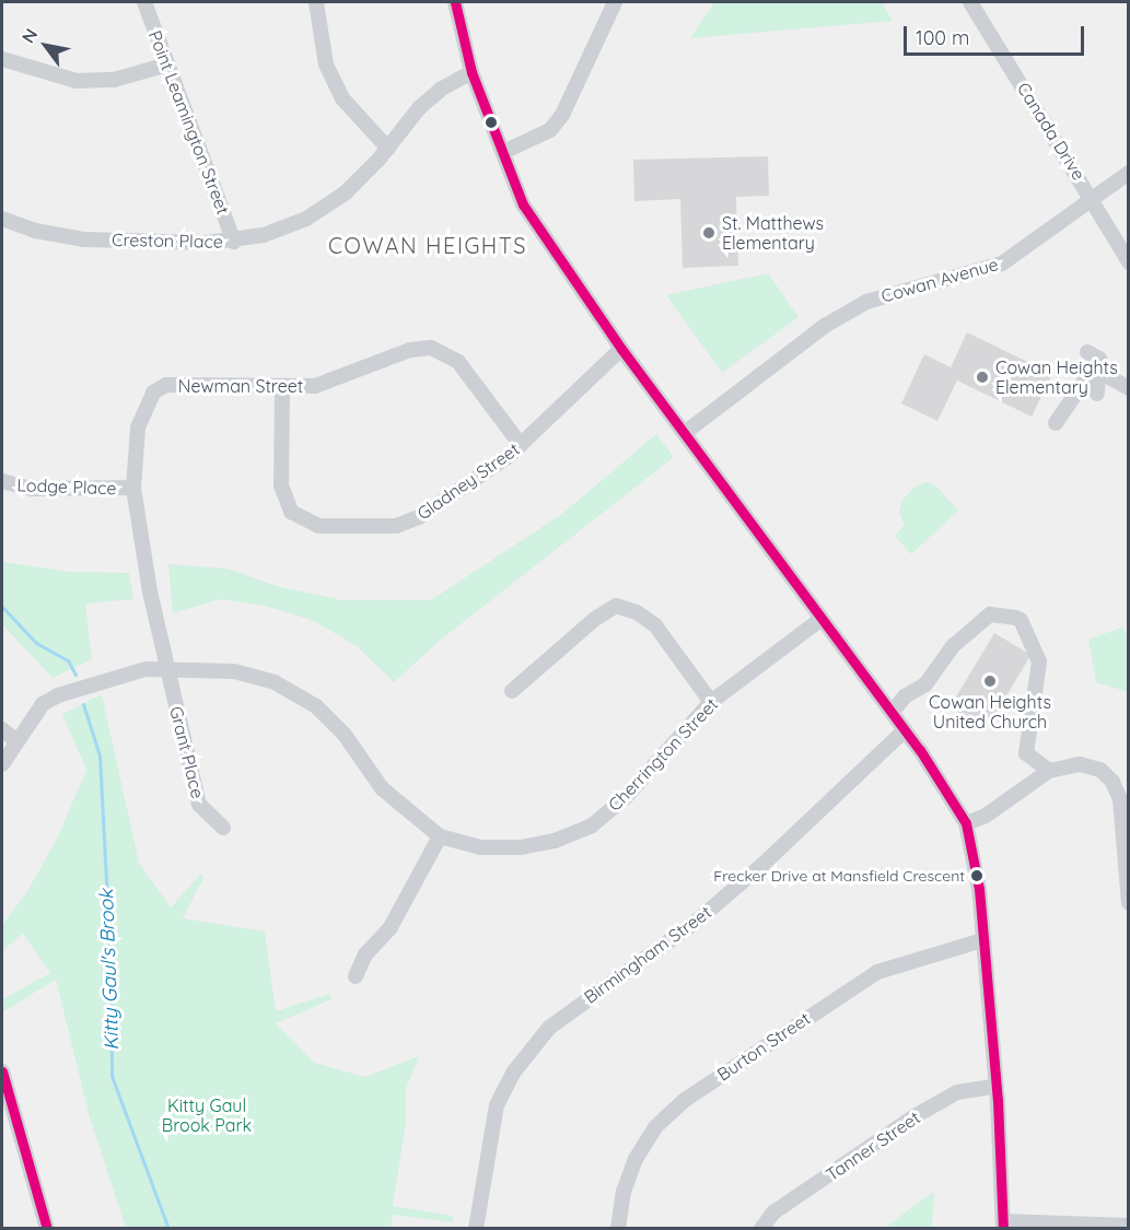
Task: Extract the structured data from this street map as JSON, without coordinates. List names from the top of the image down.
{
  "streets": {
    "street": [
      "Point Leamington Street",
      "Canada Drive",
      "Creston Place",
      "Cowan Avenue",
      "Newman Street",
      "Gladney Street",
      "Lodge Place",
      "Grant Place",
      "Cherrington Street",
      "Birmingham Street",
      "Burton Street",
      "Tanner Street"
    ]
  },
  "crossings": [
    ["Point Leamington Street", "Creston Place"],
    ["Canada Drive", "Cowan Avenue"],
    ["Newman Street", "Gladney Street"],
    ["Newman Street", "Lodge Place"],
    ["Newman Street", "Grant Place"],
    ["Newman Street", "Cherrington Street"],
    ["Grant Place", "Cherrington Street"]
  ],
  "districts": ["COWAN HEIGHTS"],
  "water": ["Kitty Gaul's Brook"],
  "parks": ["Kitty Gaul Brook Park"],
  "places": [
    "St. Matthews Elementary",
    "Cowan Heights Elementary",
    "Cowan Heights United Church",
    "Frecker Drive at Mansfield Crescent"
  ],
  "scale_bar": "100 m",
  "north": "top left"
}
